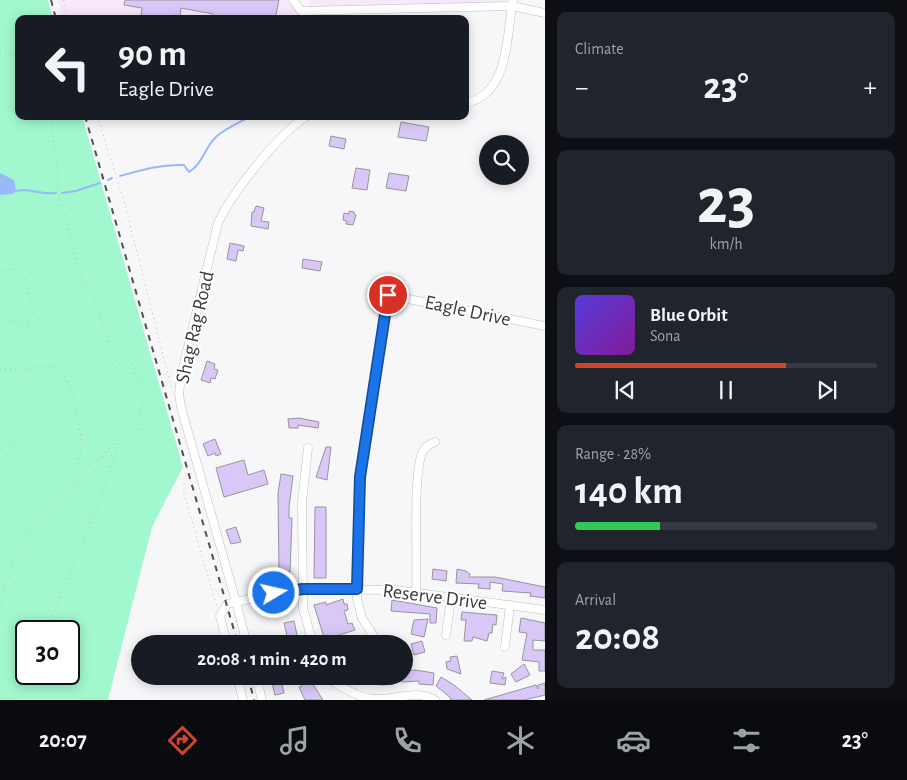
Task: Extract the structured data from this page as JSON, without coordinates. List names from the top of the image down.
{
  "streets": {
    "street": ["Eagle Drive", "Shag Rag Road", "Reserve Drive"]
  },
  "crossings": [
    ["Eagle Drive", "Reserve Drive"],
    ["Shag Rag Road", "Reserve Drive"]
  ],
  "page": {
    "tile": [
      "Climate",
      ["23", "km/h"],
      ["Range · 28%", "140 km"],
      ["Arrival", "20:08"]
    ],
    "turn": ["90 m", "Eagle Drive"],
    "heat": ["−", "23°", "+"],
    "song": ["Blue Orbit", "Sona"],
    "limit": "30",
    "trip": "20:08 · 1 min · 420 m",
    "tabs": ["20:07", "23°"]
  }
}
